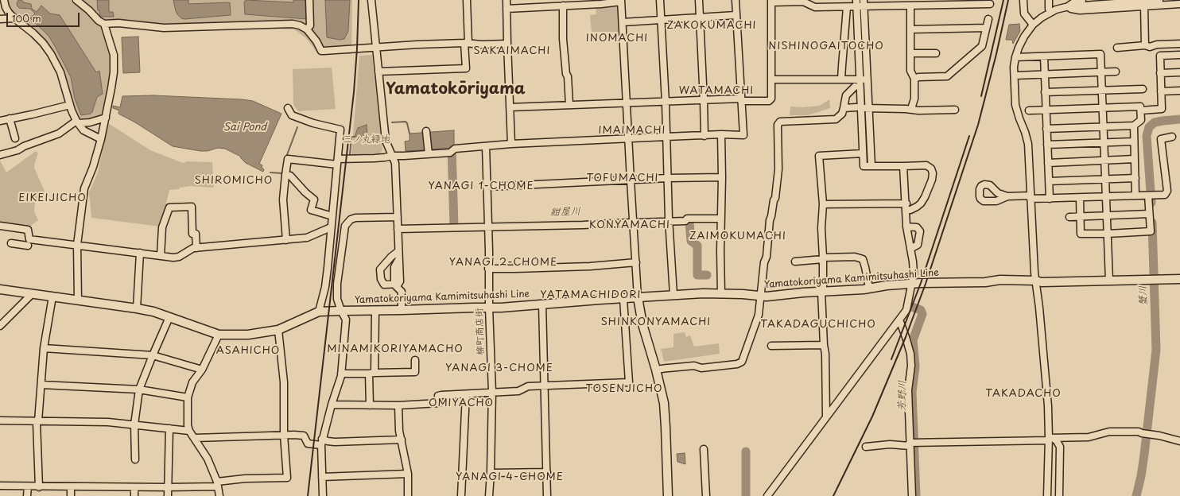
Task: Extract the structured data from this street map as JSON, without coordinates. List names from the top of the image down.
{
  "streets": {
    "main road": ["Yamatokoriyama Kamimitsuhashi Line"],
    "street": ["柳町商店街"]
  },
  "crossings": [
    ["Yamatokoriyama Kamimitsuhashi Line", "柳町商店街"]
  ],
  "districts": [
    "ZAKOKUMACHI",
    "INOMACHI",
    "NISHINOGAITOCHO",
    "SAKAIMACHI",
    "Yamatokōriyama",
    "WATAMACHI",
    "IMAIMACHI",
    "TOFUMACHI",
    "SHIROMICHO",
    "YANAGI 1-CHOME",
    "EIKEIJICHO",
    "KONYAMACHI",
    "ZAIMOKUMACHI",
    "YANAGI 2-CHOME",
    "YATAMACHIDORI",
    "SHINKONYAMACHI",
    "TAKADAGUCHICHO",
    "MINAMIKORIYAMACHO",
    "ASAHICHO",
    "YANAGI 3-CHOME",
    "TOSENJICHO",
    "TAKADACHO",
    "OMIYACHO",
    "YANAGI 4-CHOME"
  ],
  "water": [
    "Sai Pond",
    "紺屋川",
    "蟹川",
    "芳野川"
  ],
  "parks": ["三ノ丸緑地"],
  "scale_bar": "100 m"
}
